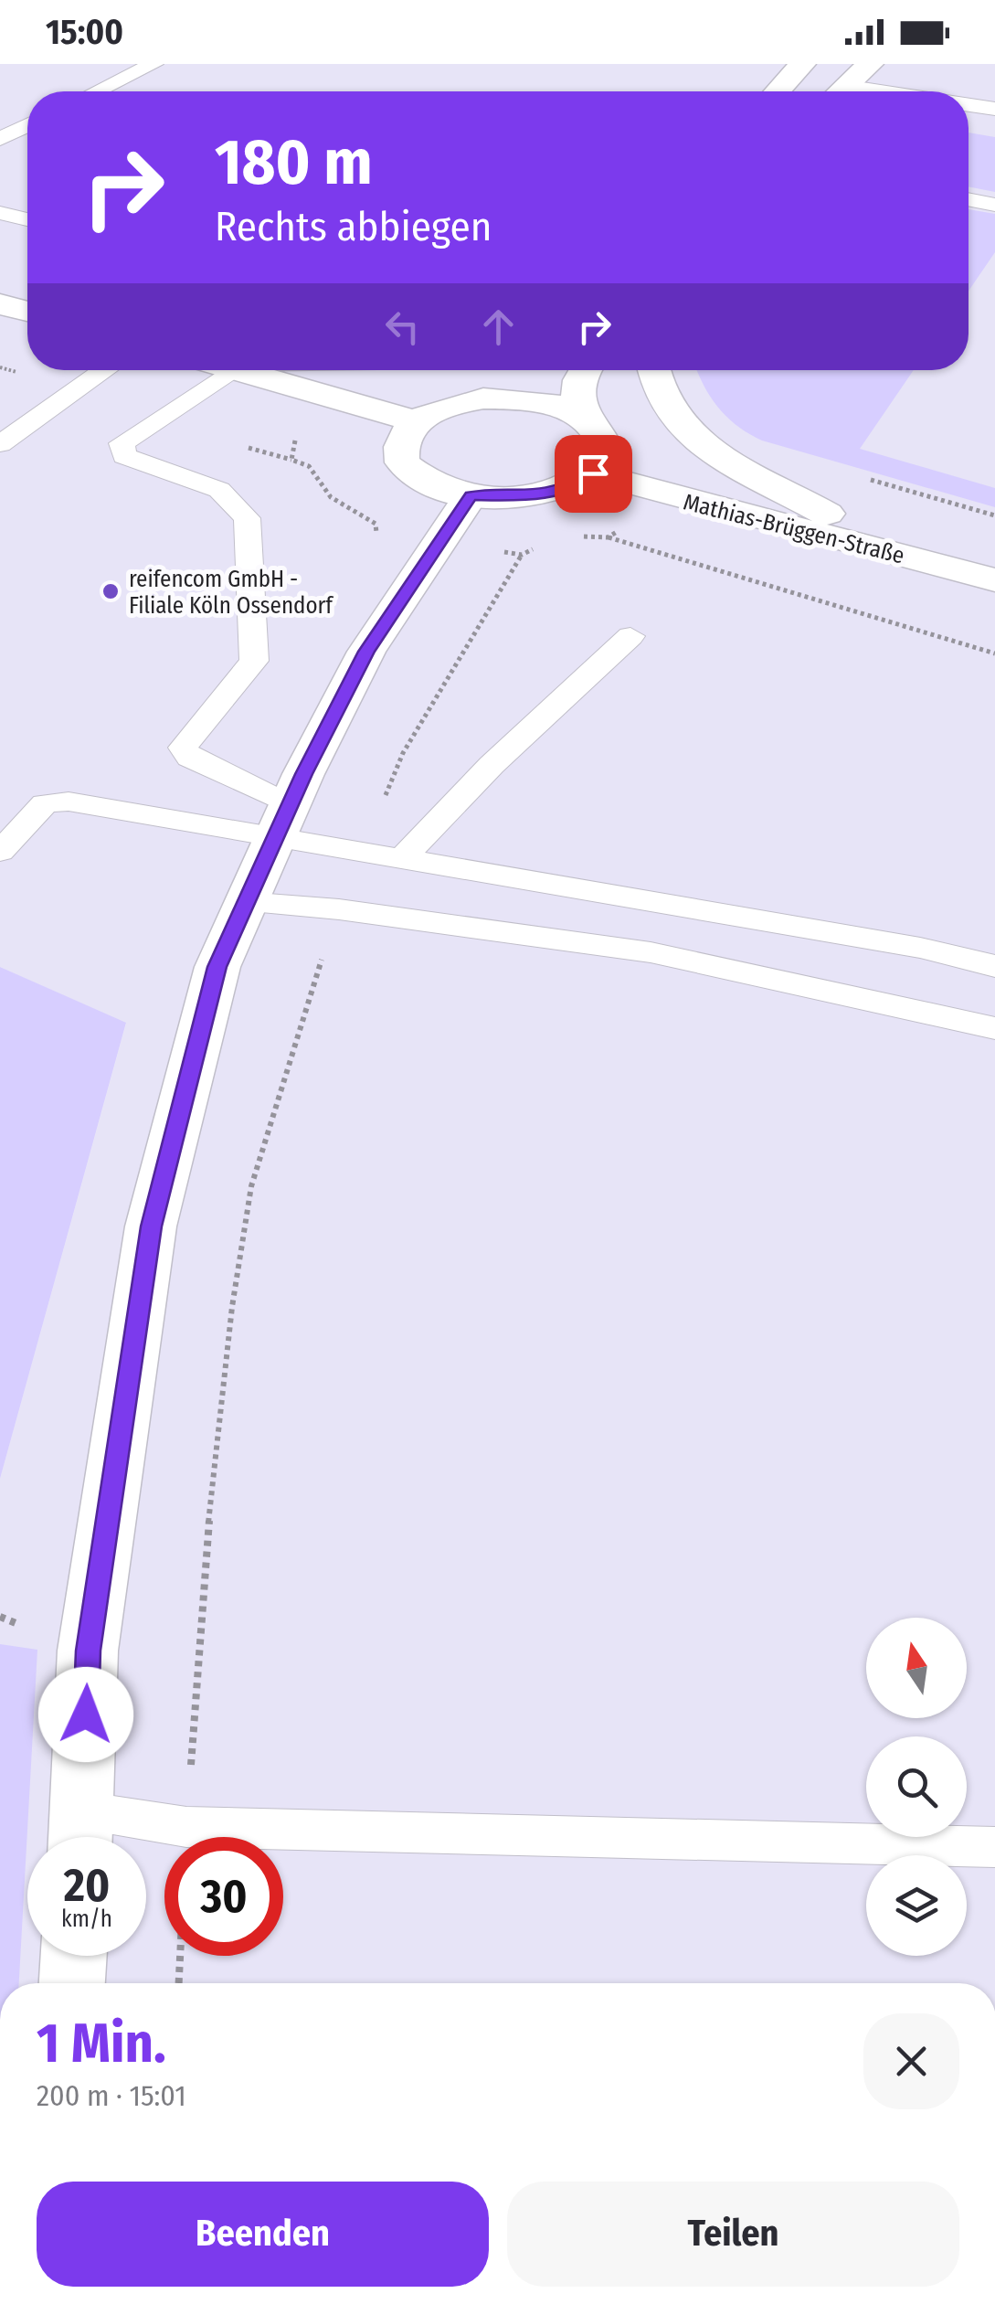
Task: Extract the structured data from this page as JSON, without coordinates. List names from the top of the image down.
{
  "streets": {
    "street": ["Mathias-Brüggen-Straße"]
  },
  "places": ["reifencom GmbH - Filiale Köln Ossendorf"],
  "north": "top",
  "page": {
    "status": "15:00",
    "turn": ["180 m", "Rechts abbiegen"],
    "speed": "20 km/h",
    "limit": "30",
    "heading": ["1 Min.", "200 m · 15:01"],
    "buttons": ["Beenden", "Teilen"]
  }
}
